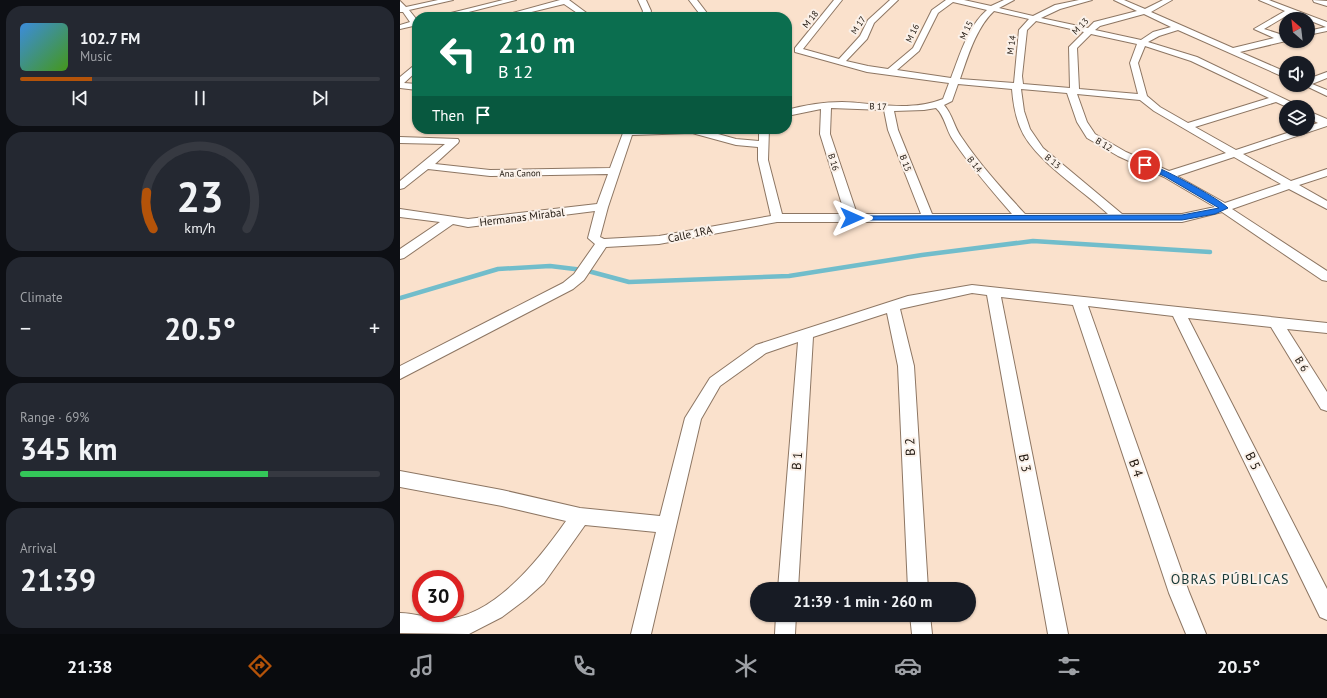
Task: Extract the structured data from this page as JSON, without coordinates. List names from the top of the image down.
{
  "streets": {
    "street": [
      "M 18",
      "M 17",
      "M 13",
      "M 15",
      "M 16",
      "M 14",
      "B 17",
      "B 12",
      "B 13",
      "B 16",
      "B 15",
      "B 14",
      "Ana Canon",
      "Hermanas Mirabal",
      "Calle 1RA",
      "B 6",
      "B 2",
      "B 1",
      "B 5",
      "B 3",
      "B 4"
    ]
  },
  "crossings": [
    ["M 18", "M 17"],
    ["M 13", "B 12"],
    ["M 14", "B 13"],
    ["B 17", "B 16"],
    ["B 17", "B 15"],
    ["B 17", "B 14"],
    ["B 12", "Calle 1RA"],
    ["B 13", "Calle 1RA"],
    ["B 16", "Calle 1RA"],
    ["B 15", "Calle 1RA"],
    ["B 14", "Calle 1RA"]
  ],
  "districts": ["OBRAS PÚBLICAS"],
  "north": "top left",
  "page": {
    "turn": ["210 m", "B 12"],
    "song": ["102.7 FM", "Music"],
    "then": "Then",
    "tile": [
      "Climate",
      ["Range · 69%", "345 km"],
      ["Arrival", "21:39"]
    ],
    "heat": ["−", "20.5°", "+"],
    "limit": "30",
    "trip": "21:39 · 1 min · 260 m",
    "tabs": ["21:38", "20.5°"],
    "gauge": ["23", "km/h"]
  }
}
